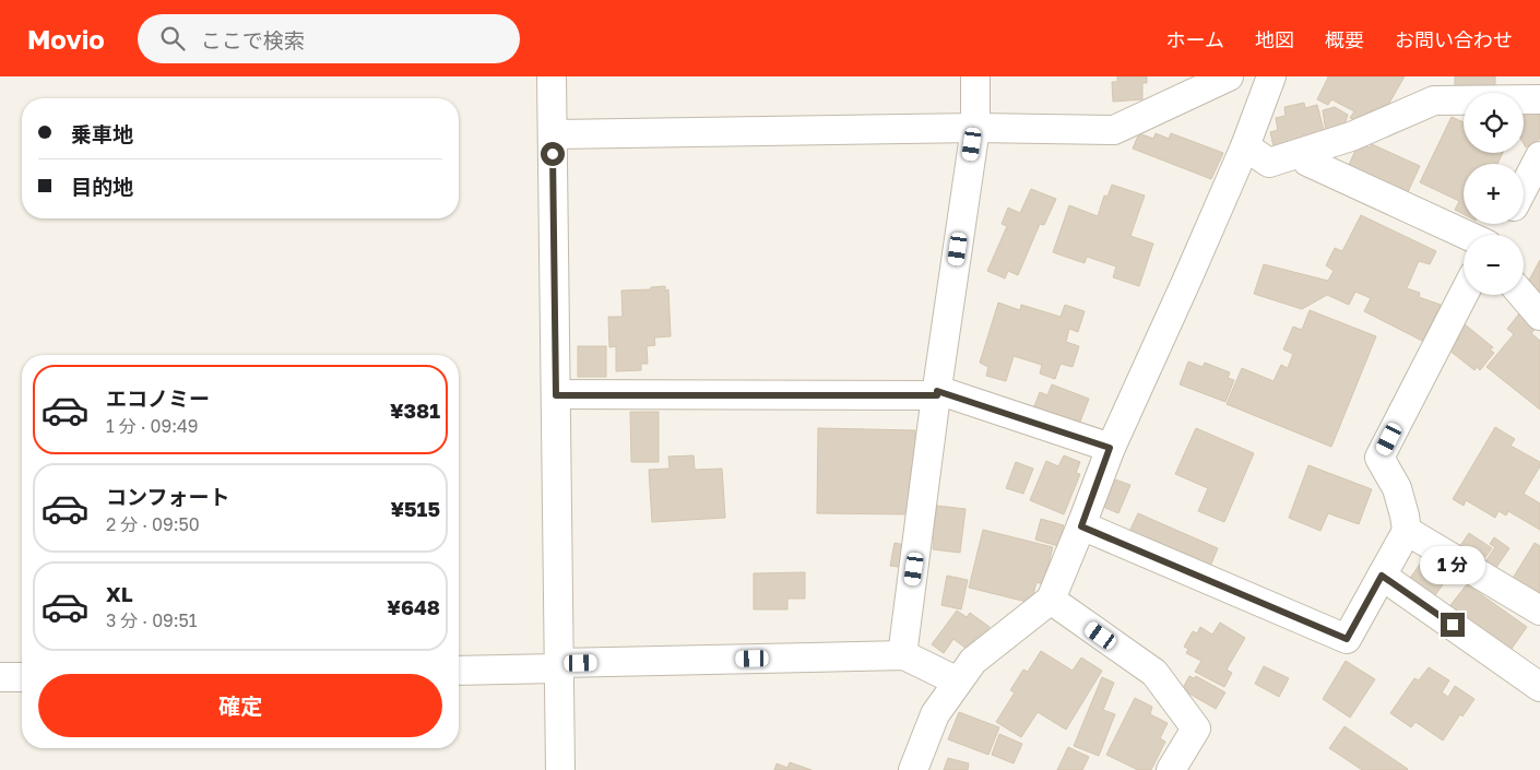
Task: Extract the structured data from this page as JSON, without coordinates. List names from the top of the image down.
{
  "page": {
    "header": "Movio",
    "search": "ここで検索",
    "nav": [
      "ホーム",
      "地図",
      "概要",
      "お問い合わせ"
    ],
    "map_buttons": ["+", "−"],
    "banner": ["乗車地", "目的地"],
    "list": [
      {
        "name": "エコノミー",
        "note": "1 分 · 09:49",
        "value": "¥381"
      },
      {
        "name": "コンフォート",
        "note": "2 分 · 09:50",
        "value": "¥515"
      },
      {
        "name": "XL",
        "note": "3 分 · 09:51",
        "value": "¥648"
      }
    ],
    "bubble": "1 分",
    "buttons": "確定"
  }
}
